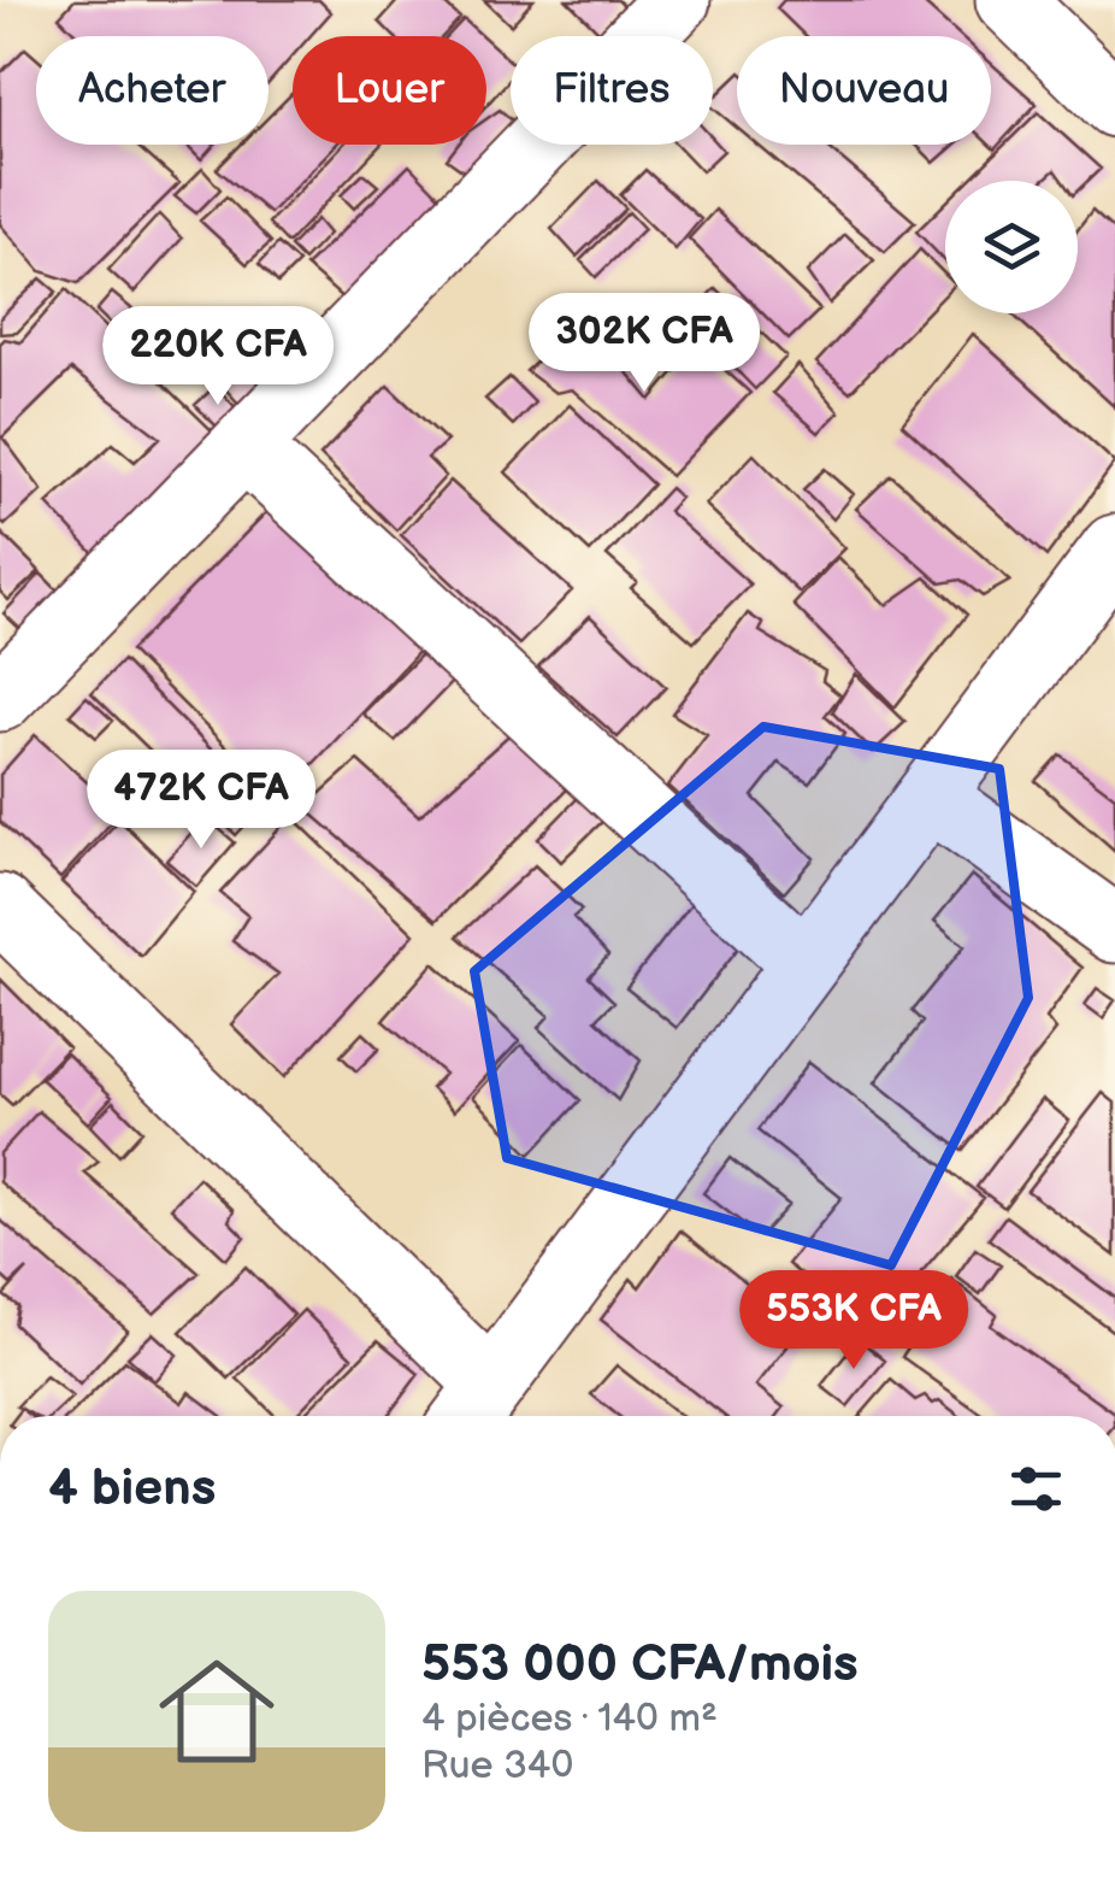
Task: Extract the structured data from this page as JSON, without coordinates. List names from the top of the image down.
{
  "page": {
    "chip": [
      "Acheter",
      "Louer",
      "Filtres",
      "Nouveau"
    ],
    "price": [
      "302K CFA",
      "220K CFA",
      "472K CFA",
      "553K CFA"
    ],
    "heading": "4 biens",
    "list": [
      {
        "name": "553 000 CFA/mois",
        "note": "4 pièces · 140 m² · Rue 340"
      }
    ]
  }
}
